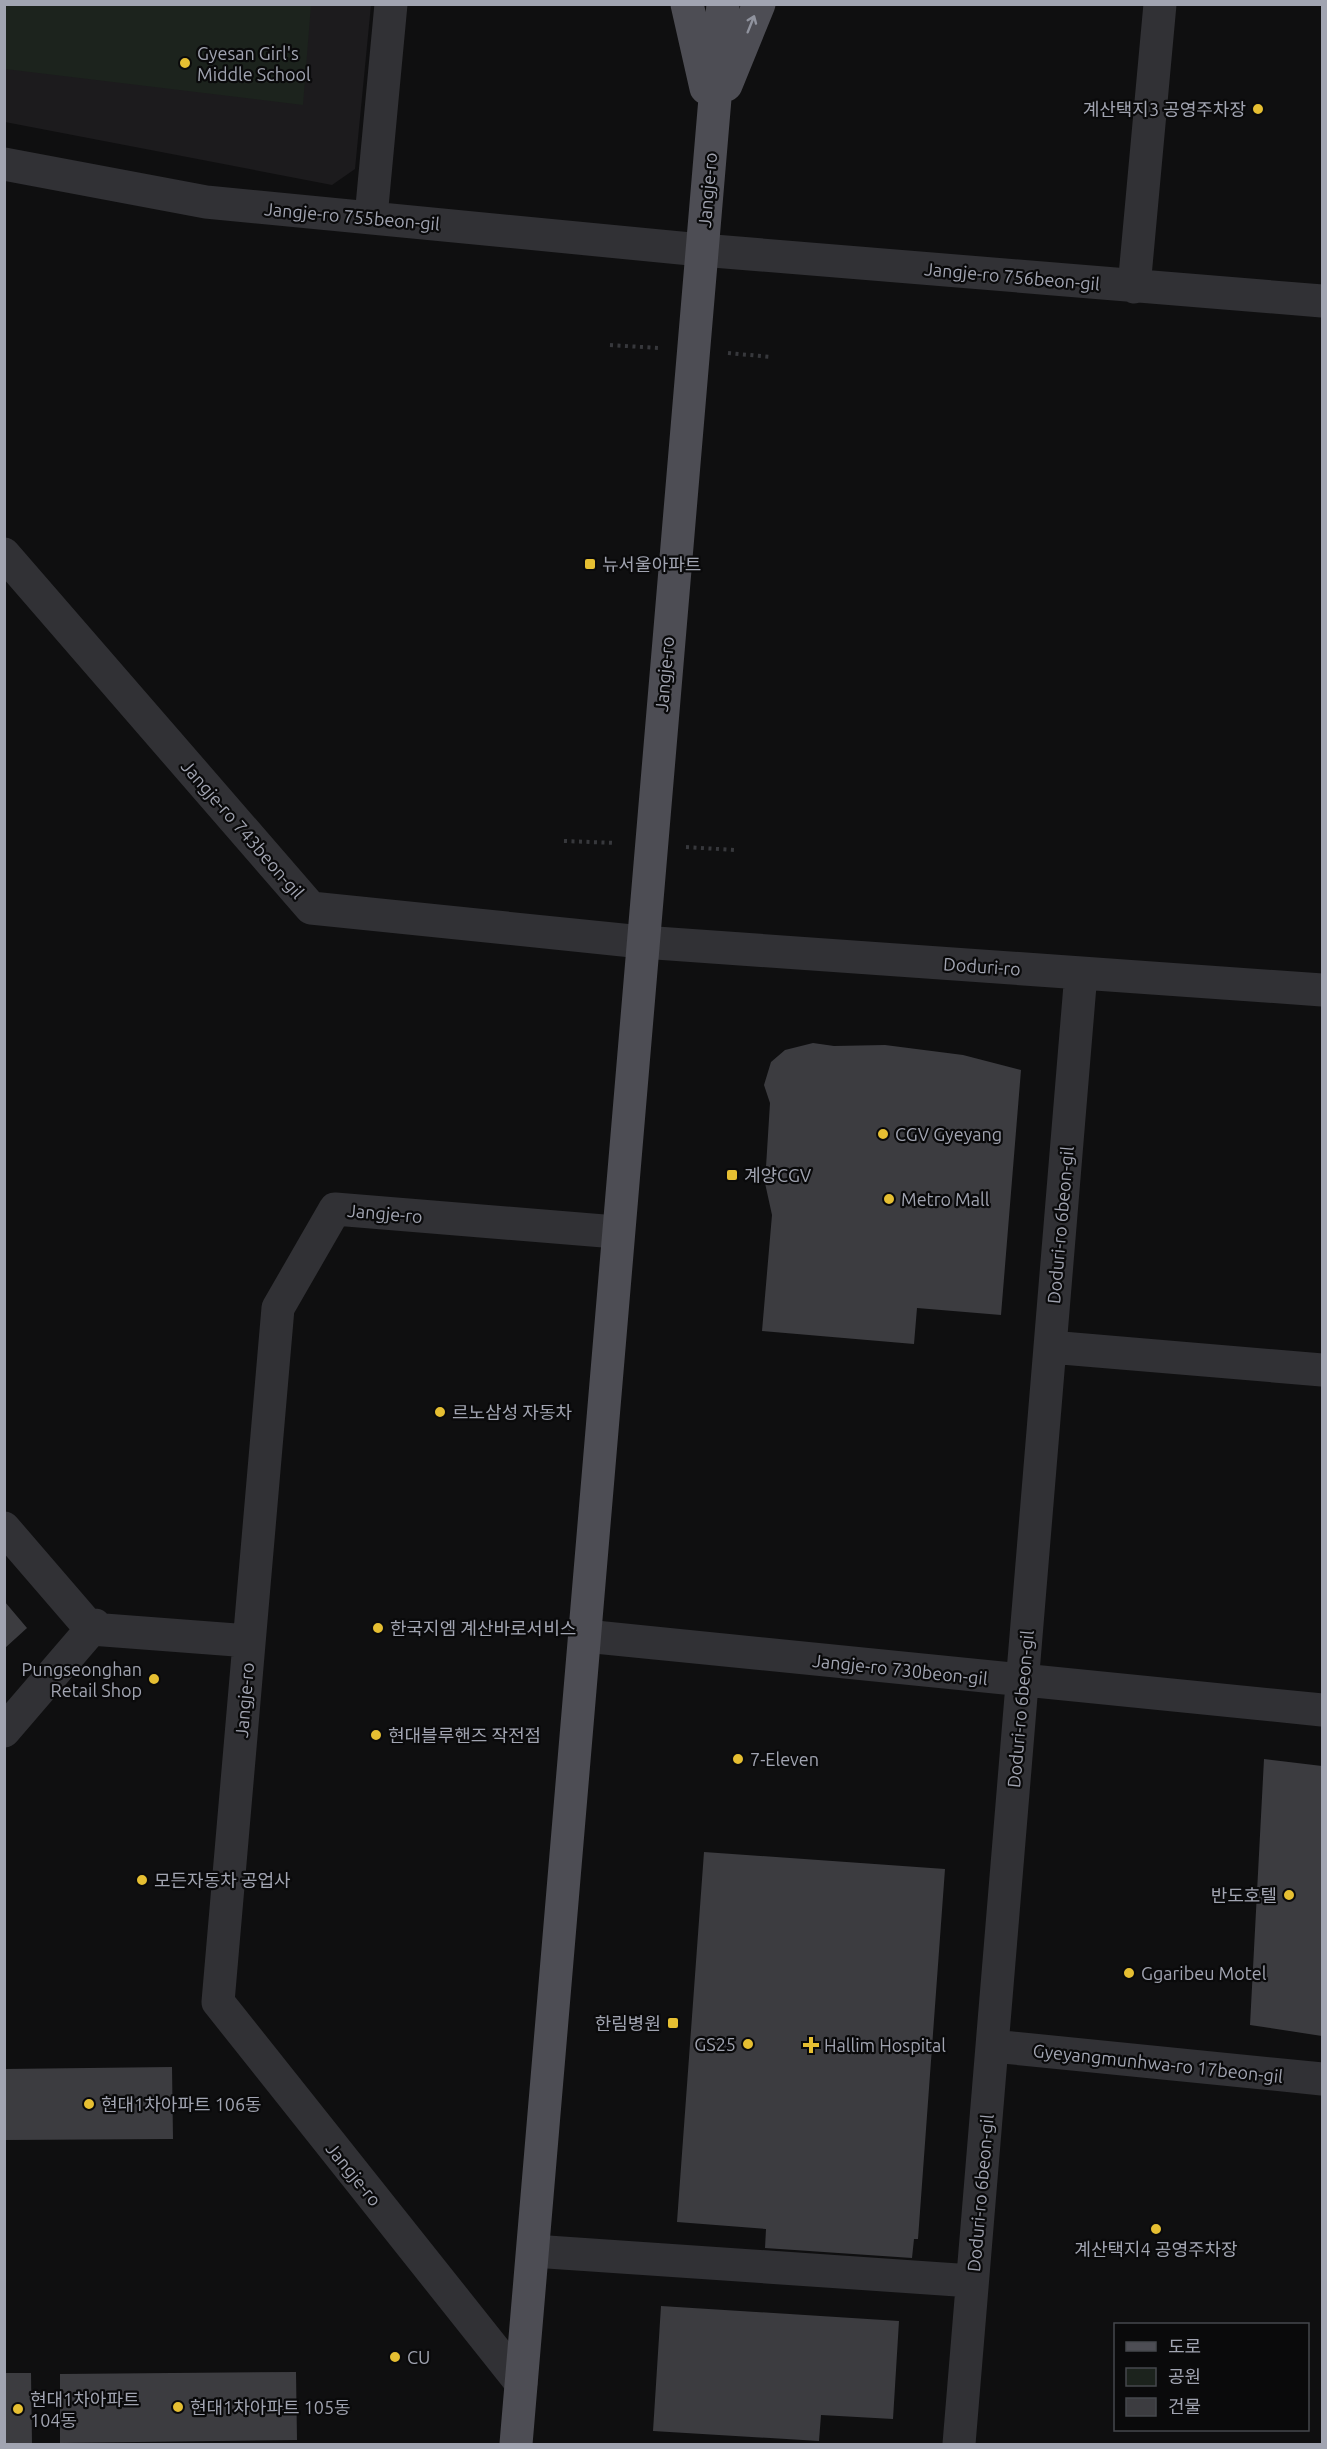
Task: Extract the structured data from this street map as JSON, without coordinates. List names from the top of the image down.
{
  "streets": {
    "main road": ["Jangje-ro"],
    "street": [
      "Jangje-ro 755beon-gil",
      "Jangje-ro 756beon-gil",
      "Jangje-ro 743beon-gil",
      "Doduri-ro",
      "Doduri-ro 6beon-gil",
      "Jangje-ro 730beon-gil",
      "Gyeyangmunhwa-ro 17beon-gil"
    ]
  },
  "crossings": [
    ["Jangje-ro", "Jangje-ro 755beon-gil"],
    ["Jangje-ro", "Jangje-ro 756beon-gil"],
    ["Jangje-ro", "Jangje-ro 743beon-gil"],
    ["Jangje-ro", "Doduri-ro"],
    ["Jangje-ro", "Jangje-ro 730beon-gil"],
    ["Jangje-ro 755beon-gil", "Jangje-ro 756beon-gil"],
    ["Jangje-ro 743beon-gil", "Doduri-ro"],
    ["Doduri-ro", "Doduri-ro 6beon-gil"],
    ["Doduri-ro 6beon-gil", "Jangje-ro 730beon-gil"],
    ["Doduri-ro 6beon-gil", "Gyeyangmunhwa-ro 17beon-gil"]
  ],
  "places": {
    "other": [
      "Gyesan Girl's Middle School",
      "계산택지3 공영주차장",
      "CGV Gyeyang",
      "Metro Mall",
      "르노삼성 자동차",
      "한국지엠 계산바로서비스",
      "Pungseonghan Retail Shop",
      "현대블루핸즈 작전점",
      "7-Eleven",
      "모든자동차 공업사",
      "반도호텔",
      "Ggaribeu Motel",
      "GS25",
      "현대1차아파트 106동",
      "계산택지4 공영주차장",
      "CU",
      "현대1차아파트 105동",
      "현대1차아파트 104동"
    ],
    "transit": ["뉴서울아파트", "계양CGV", "한림병원"],
    "health": ["Hallim Hospital"]
  },
  "legend": ["도로", "공원", "건물"]
}
